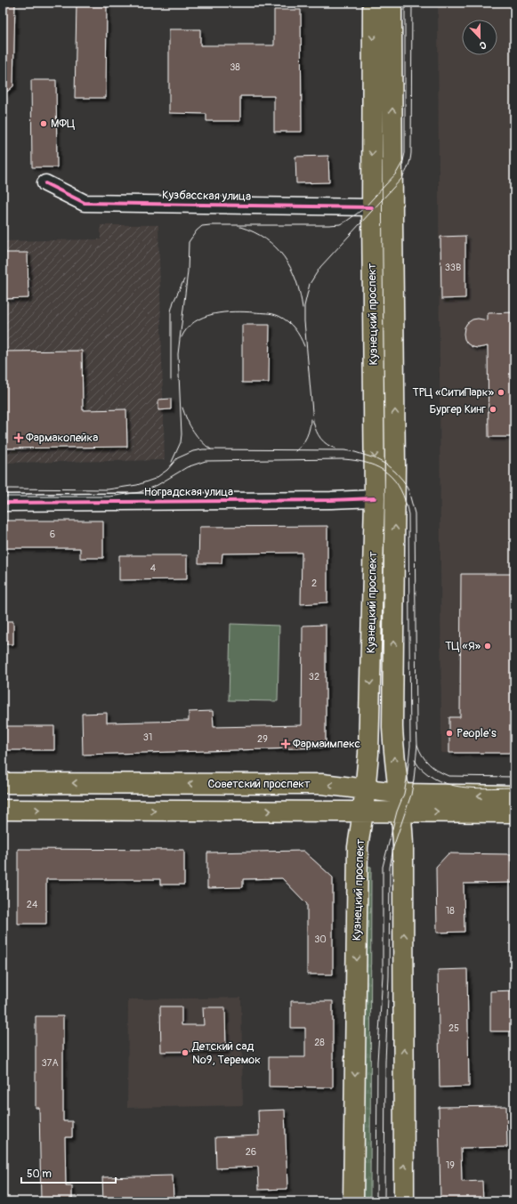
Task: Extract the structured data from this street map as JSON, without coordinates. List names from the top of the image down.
{
  "streets": {
    "main road": ["Кузнецкий проспект", "Советский проспект"],
    "street": ["Кузбасская улица", "Ноградская улица"]
  },
  "crossings": [
    ["Кузбасская улица", "Кузнецкий проспект"],
    ["Кузнецкий проспект", "Ноградская улица"],
    ["Кузнецкий проспект", "Советский проспект"]
  ],
  "places": {
    "other": [
      "МФЦ",
      "ТРЦ «СитиПарк»",
      "Бургер Кинг",
      "ТЦ «Я»",
      "People's",
      "Детский сад №9, Теремок"
    ],
    "health": ["Фармакопейка", "Фармаимпекс"]
  },
  "house_numbers": [
    "38",
    "33В",
    "6",
    "4",
    "2",
    "32",
    "31",
    "29",
    "24",
    "18",
    "30",
    "25",
    "28",
    "37А",
    "26",
    "19"
  ],
  "scale_bar": "50 m",
  "north": "bottom"
}
